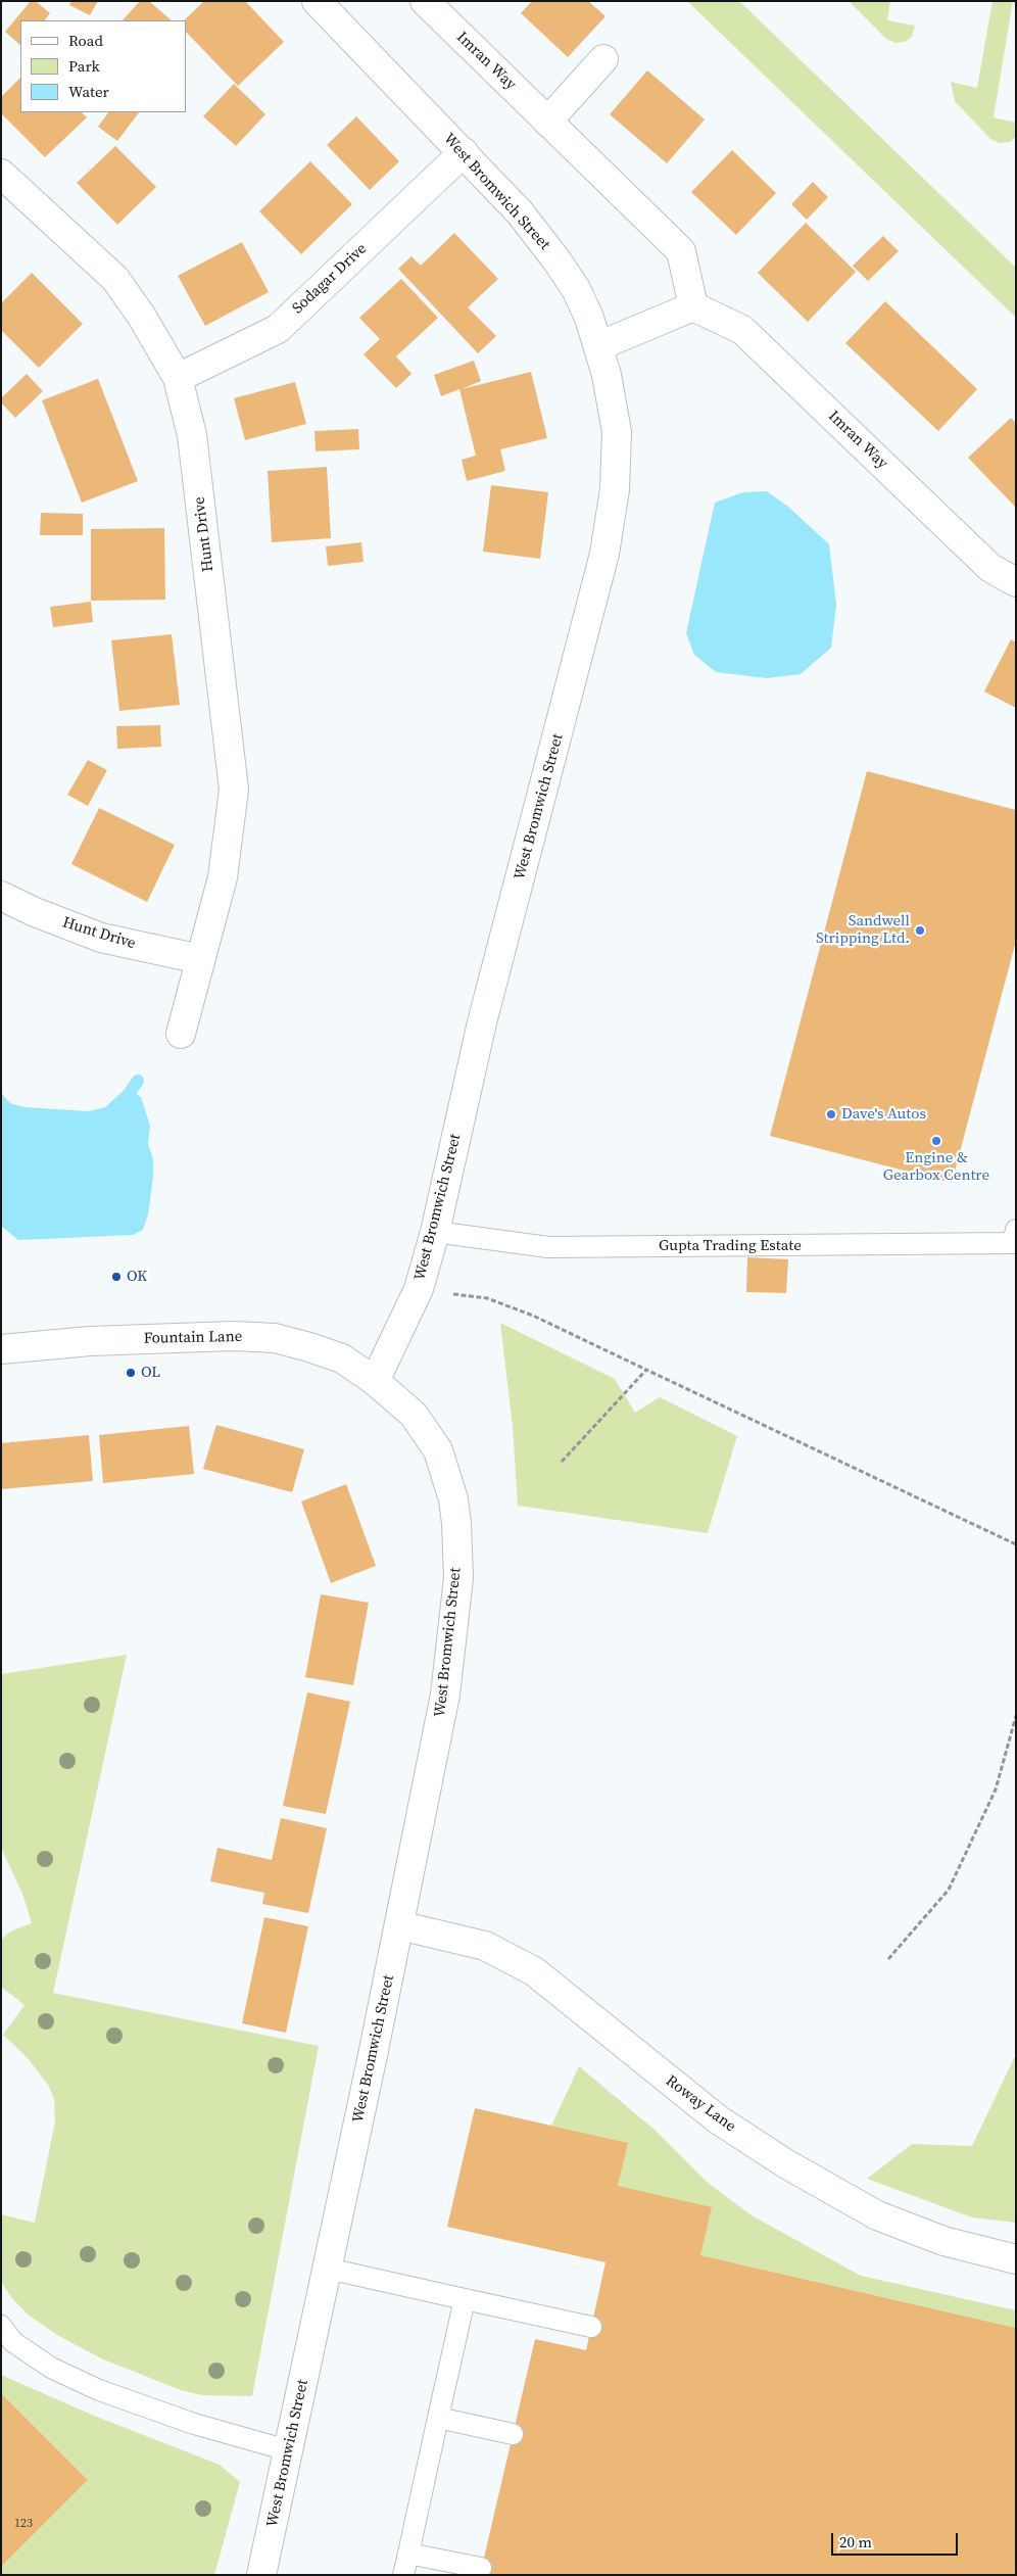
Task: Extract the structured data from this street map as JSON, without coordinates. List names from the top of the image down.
{
  "streets": {
    "street": [
      "Imran Way",
      "West Bromwich Street",
      "Sodagar Drive",
      "Hunt Drive",
      "Fountain Lane",
      "Roway Lane"
    ],
    "lane": ["Gupta Trading Estate"]
  },
  "crossings": [
    ["West Bromwich Street", "Sodagar Drive"],
    ["West Bromwich Street", "Gupta Trading Estate"],
    ["West Bromwich Street", "Fountain Lane"],
    ["West Bromwich Street", "Roway Lane"],
    ["Sodagar Drive", "Hunt Drive"]
  ],
  "places": [
    "Sandwell Stripping Ltd.",
    "Dave's Autos",
    "Engine & Gearbox Centre",
    "OK",
    "OL"
  ],
  "house_numbers": ["123"],
  "legend": ["Road", "Park", "Water"],
  "scale_bar": "20 m"
}
